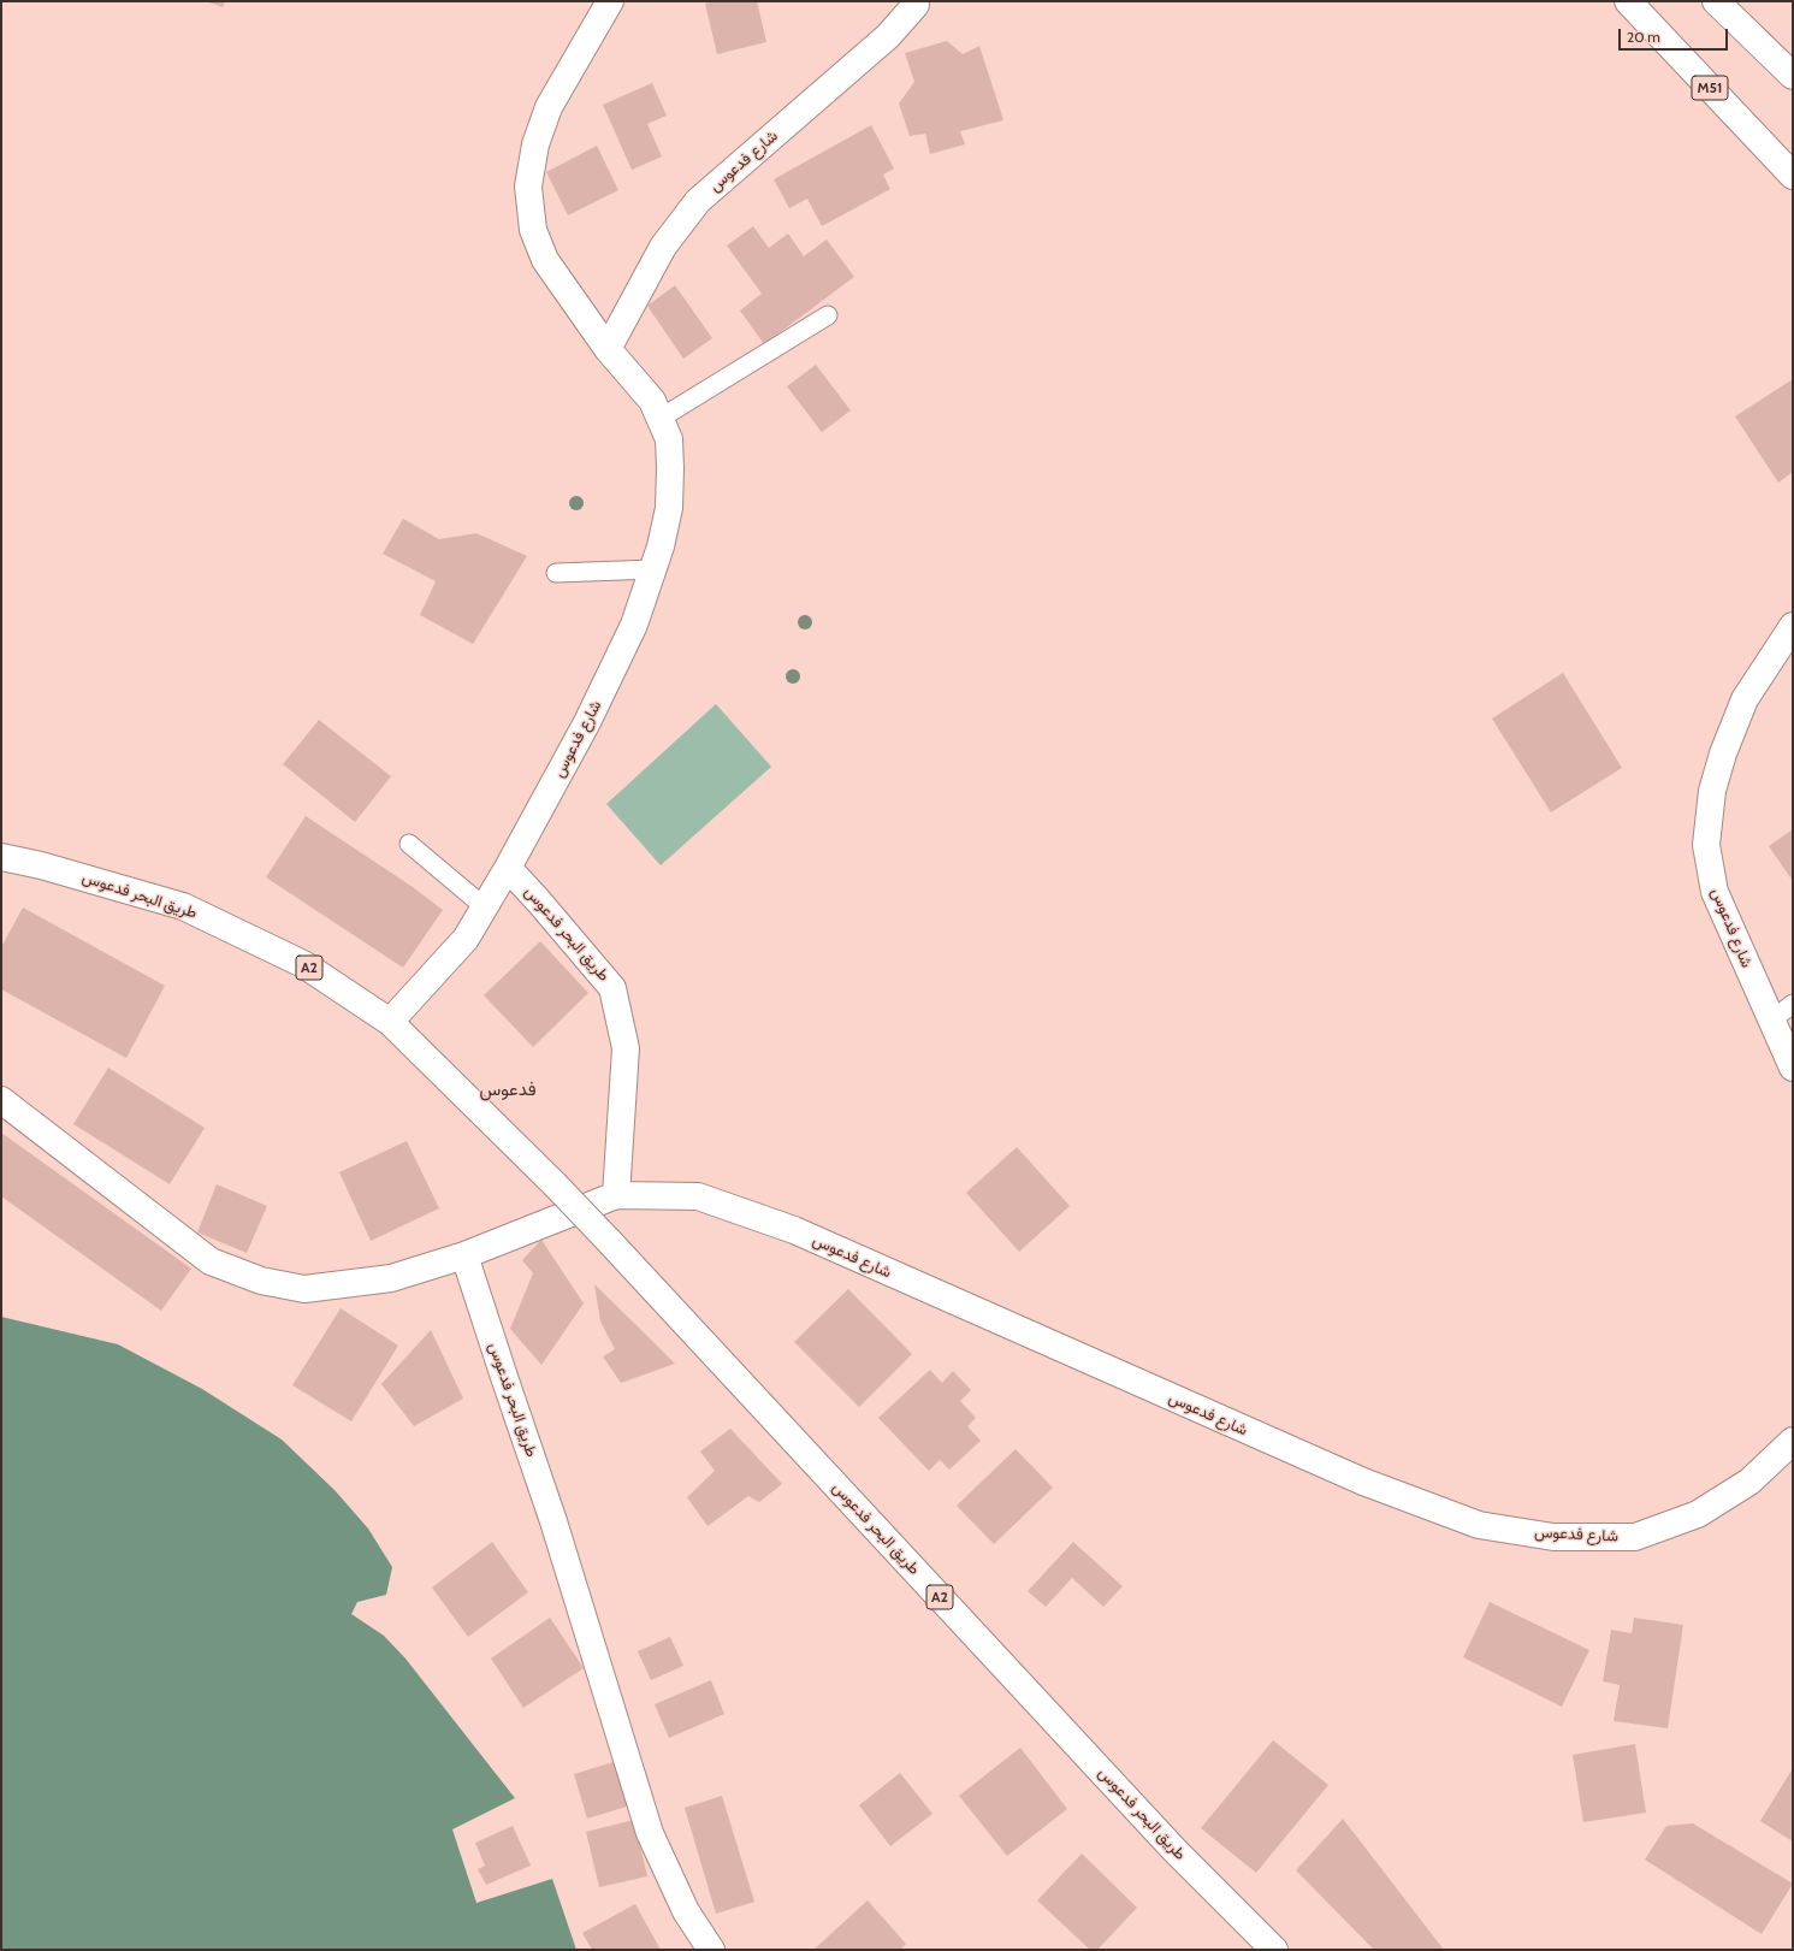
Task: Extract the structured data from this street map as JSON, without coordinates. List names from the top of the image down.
{
  "streets": {
    "main road": [
      "M51",
      "شارع فدعوس",
      "طريق البحر فدعوس",
      "A2"
    ]
  },
  "crossings": [
    ["شارع فدعوس", "طريق البحر فدعوس"]
  ],
  "districts": ["فدعوس"],
  "scale_bar": "20 m"
}
